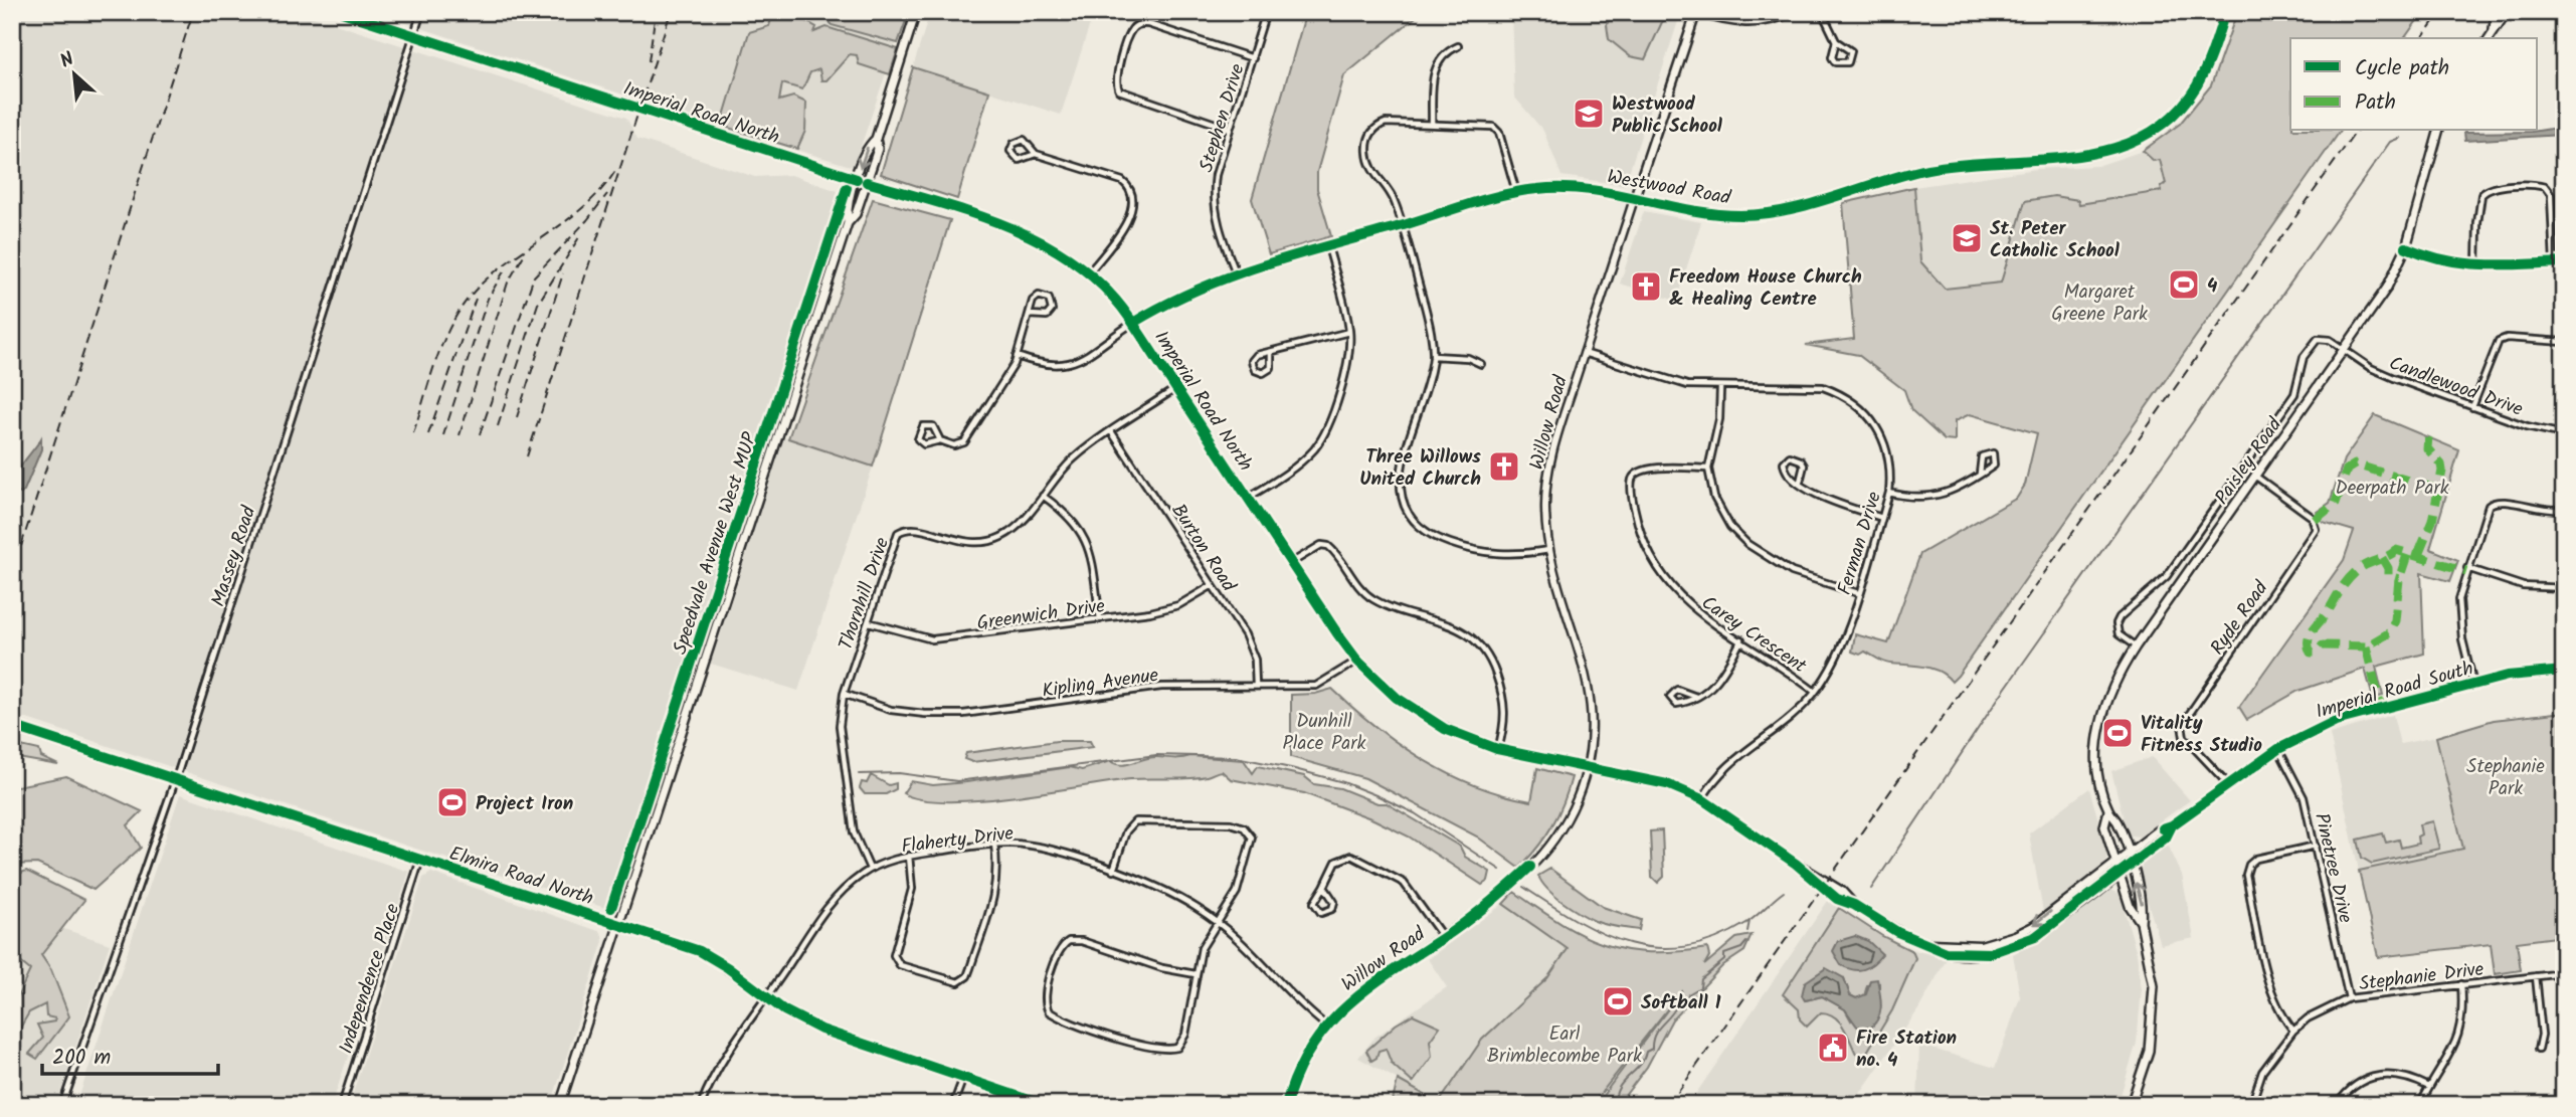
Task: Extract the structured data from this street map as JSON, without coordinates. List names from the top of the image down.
{
  "streets": {
    "main road": ["Willow Road", "Paisley Road", "Elmira Road North"],
    "street": [
      "Imperial Road North",
      "Stephen Drive",
      "Westwood Road",
      "Candlewood Drive",
      "Ferman Drive",
      "Burton Road",
      "Massey Road",
      "Thornhill Drive",
      "Greenwich Drive",
      "Ryde Road",
      "Carey Crescent",
      "Kipling Avenue",
      "Imperial Road South",
      "Flaherty Drive",
      "Pinetree Drive",
      "Stephanie Drive",
      "Independence Place"
    ],
    "cycle path": ["Speedvale Avenue West MUP"]
  },
  "crossings": [
    ["Imperial Road North", "Westwood Road"],
    ["Imperial Road North", "Willow Road"],
    ["Imperial Road North", "Ferman Drive"],
    ["Imperial Road North", "Massey Road"],
    ["Imperial Road North", "Thornhill Drive"],
    ["Imperial Road North", "Kipling Avenue"],
    ["Imperial Road North", "Imperial Road South"],
    ["Stephen Drive", "Westwood Road"],
    ["Westwood Road", "Willow Road"],
    ["Candlewood Drive", "Paisley Road"],
    ["Willow Road", "Ferman Drive"],
    ["Willow Road", "Flaherty Drive"],
    ["Paisley Road", "Ryde Road"],
    ["Paisley Road", "Imperial Road South"],
    ["Ferman Drive", "Carey Crescent"],
    ["Burton Road", "Thornhill Drive"],
    ["Burton Road", "Greenwich Drive"],
    ["Burton Road", "Kipling Avenue"],
    ["Massey Road", "Elmira Road North"],
    ["Thornhill Drive", "Greenwich Drive"],
    ["Thornhill Drive", "Kipling Avenue"],
    ["Thornhill Drive", "Flaherty Drive"],
    ["Ryde Road", "Imperial Road South"],
    ["Imperial Road South", "Pinetree Drive"],
    ["Flaherty Drive", "Elmira Road North"],
    ["Pinetree Drive", "Stephanie Drive"],
    ["Elmira Road North", "Independence Place"]
  ],
  "parks": [
    "Margaret Greene Park",
    "Deerpath Park",
    "Dunhill Place Park",
    "Stephanie Park",
    "Earl Brimblecombe Park"
  ],
  "places": {
    "school or university": ["Westwood Public School", "St. Peter Catholic School"],
    "sports": [
      "4",
      "Vitality Fitness Studio",
      "Project Iron",
      "Softball 1"
    ],
    "church": ["Freedom House Church & Healing Centre", "Three Willows United Church"],
    "public building": ["Fire Station no. 4"]
  },
  "legend": ["Cycle path", "Path"],
  "scale_bar": "200 m",
  "north": "top left"
}
